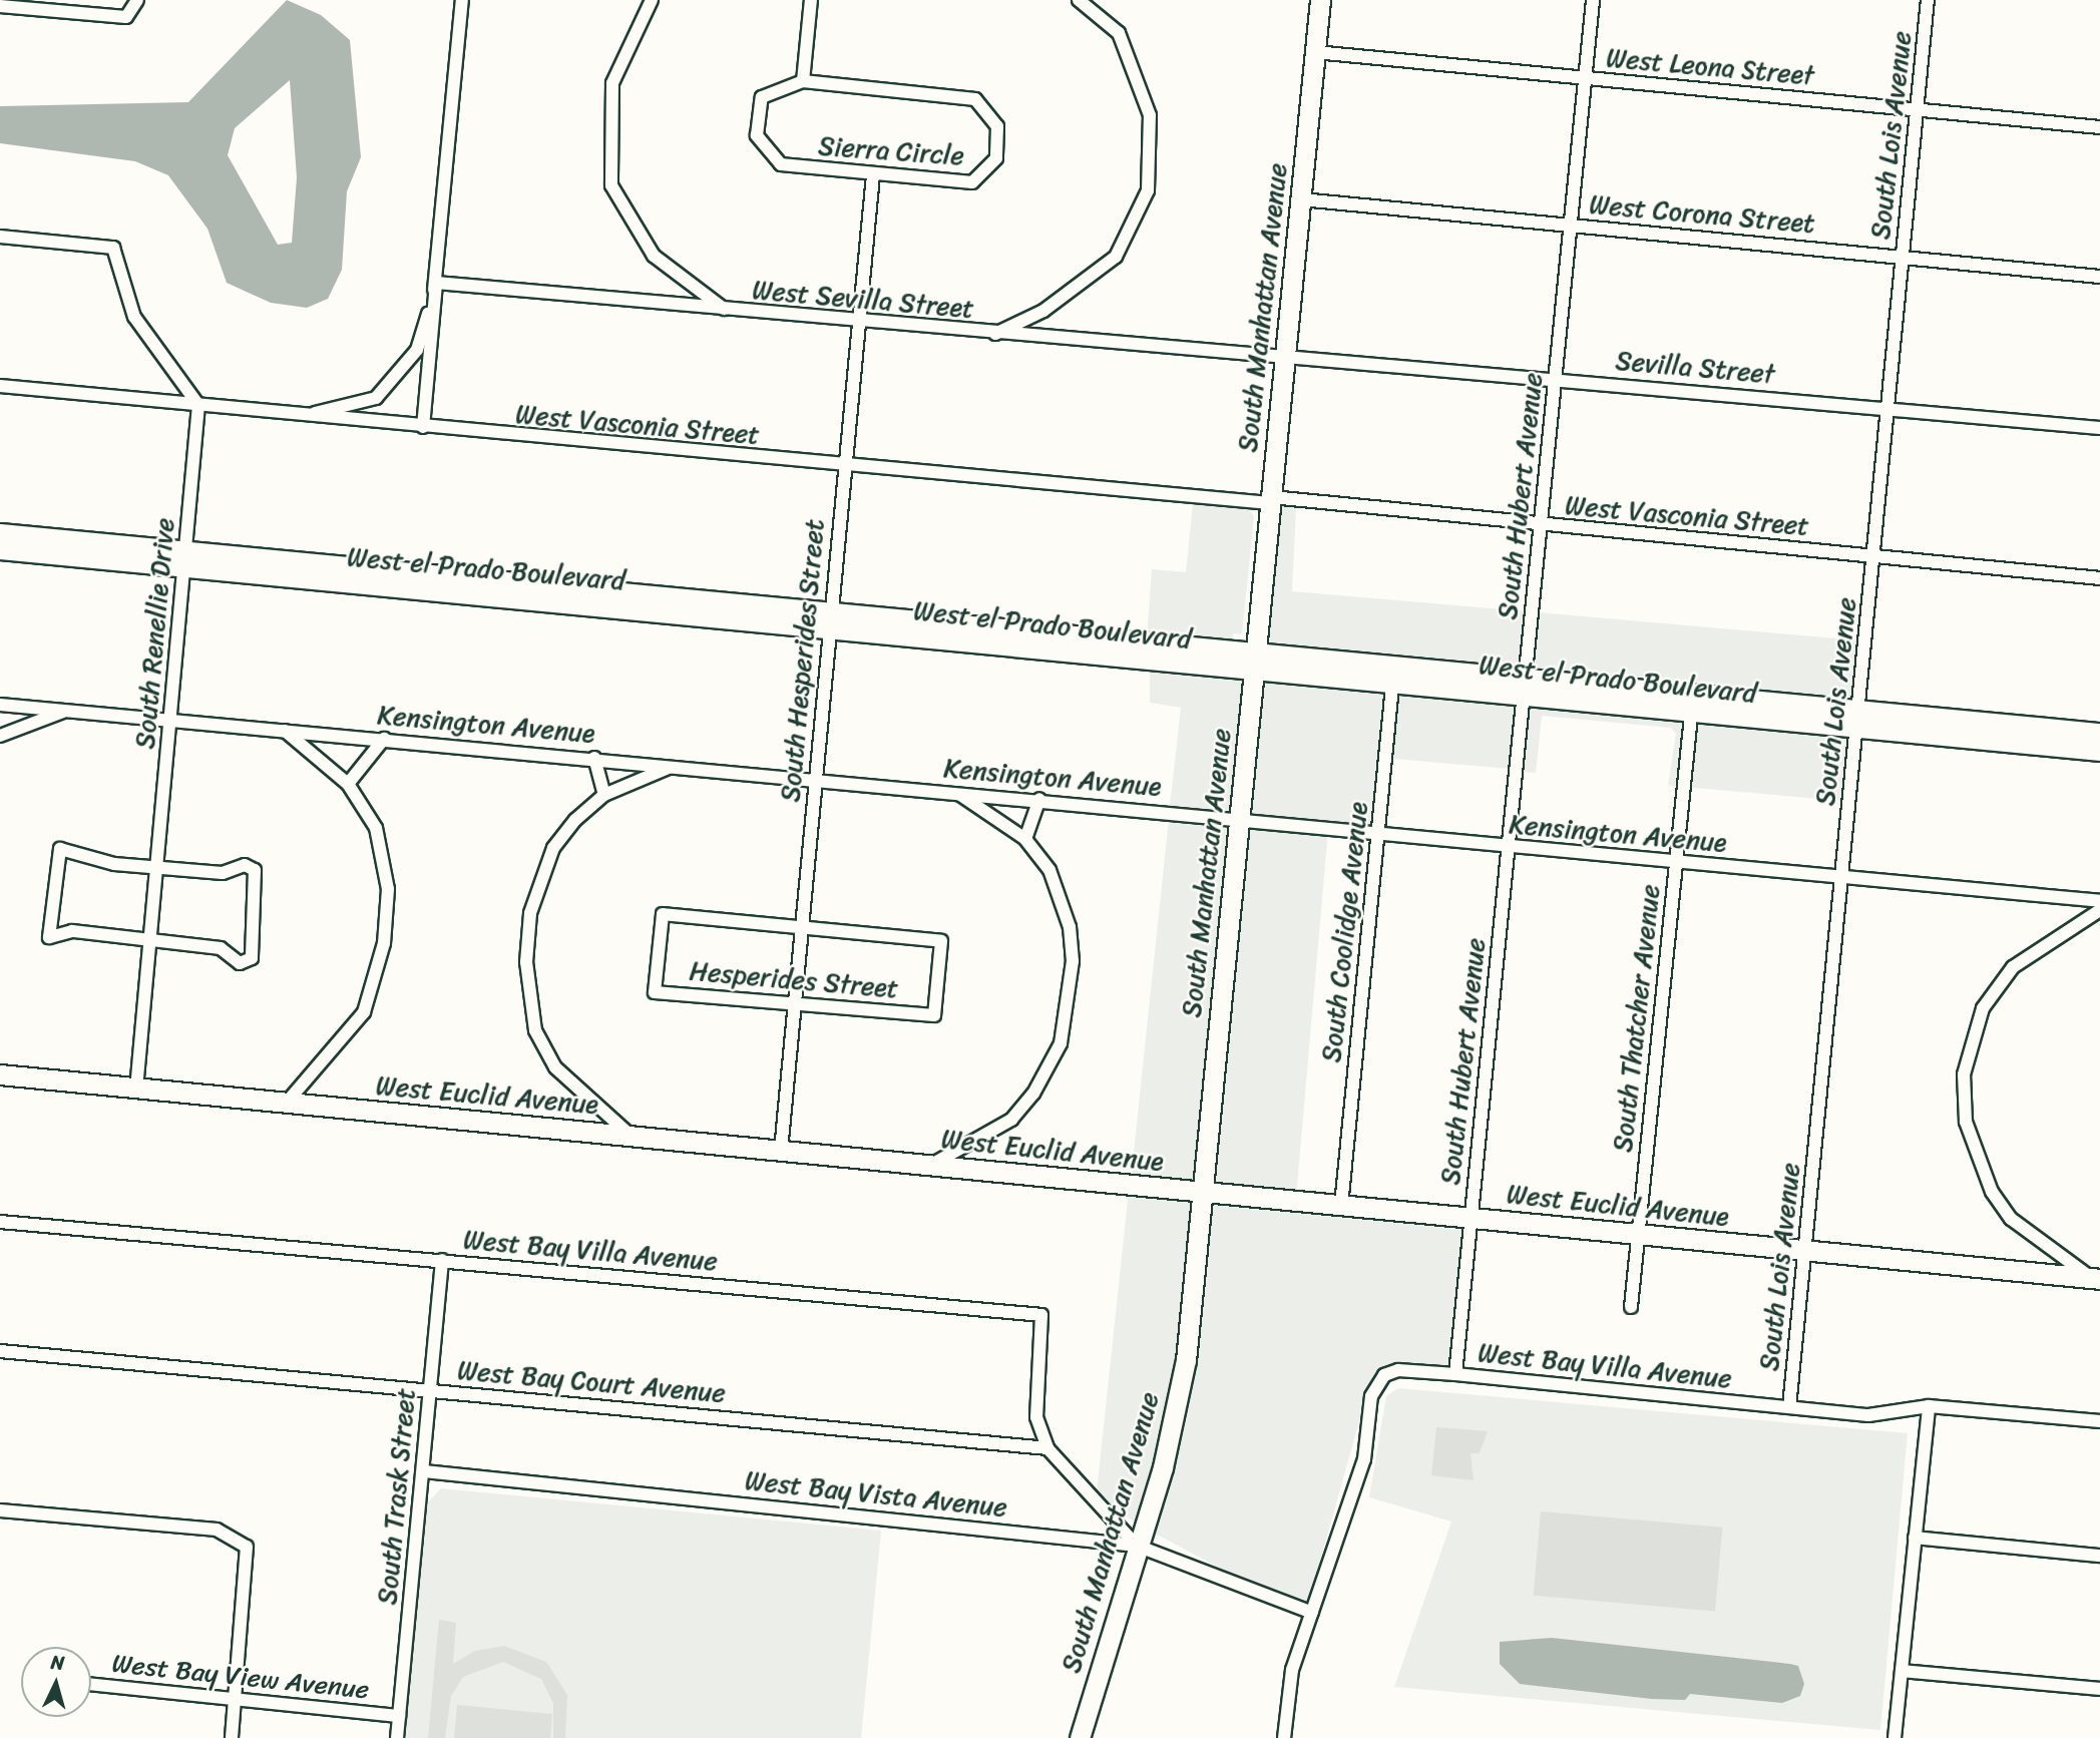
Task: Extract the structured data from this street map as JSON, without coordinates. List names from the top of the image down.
{
  "streets": {
    "street": [
      "West Leona Street",
      "South Lois Avenue",
      "Sierra Circle",
      "West Corona Street",
      "West Sevilla Street",
      "South Manhattan Avenue",
      "Sevilla Street",
      "West Vasconia Street",
      "South Hubert Avenue",
      "West el Prado Boulevard",
      "South Renellie Drive",
      "South Hesperides Street",
      "Kensington Avenue",
      "South Coolidge Avenue",
      "Hesperides Street",
      "South Thatcher Avenue",
      "West Euclid Avenue",
      "West Bay Villa Avenue",
      "West Bay Court Avenue",
      "West Bay Vista Avenue",
      "South Trask Street",
      "West Bay View Avenue"
    ]
  },
  "crossings": [
    ["West Leona Street", "South Lois Avenue"],
    ["West Leona Street", "South Manhattan Avenue"],
    ["West Leona Street", "South Hubert Avenue"],
    ["South Lois Avenue", "West Corona Street"],
    ["South Lois Avenue", "Sevilla Street"],
    ["South Lois Avenue", "West Vasconia Street"],
    ["South Lois Avenue", "West el Prado Boulevard"],
    ["South Lois Avenue", "Kensington Avenue"],
    ["South Lois Avenue", "West Euclid Avenue"],
    ["South Lois Avenue", "West Bay Villa Avenue"],
    ["Sierra Circle", "South Hesperides Street"],
    ["West Corona Street", "South Manhattan Avenue"],
    ["West Corona Street", "South Hubert Avenue"],
    ["West Sevilla Street", "South Manhattan Avenue"],
    ["West Sevilla Street", "Sevilla Street"],
    ["West Sevilla Street", "South Hesperides Street"],
    ["South Manhattan Avenue", "Sevilla Street"],
    ["South Manhattan Avenue", "West Vasconia Street"],
    ["South Manhattan Avenue", "West el Prado Boulevard"],
    ["South Manhattan Avenue", "Kensington Avenue"],
    ["South Manhattan Avenue", "West Euclid Avenue"],
    ["South Manhattan Avenue", "West Bay Vista Avenue"],
    ["Sevilla Street", "South Hubert Avenue"],
    ["West Vasconia Street", "South Hubert Avenue"],
    ["West Vasconia Street", "South Renellie Drive"],
    ["West Vasconia Street", "South Hesperides Street"],
    ["South Hubert Avenue", "West el Prado Boulevard"],
    ["South Hubert Avenue", "Kensington Avenue"],
    ["South Hubert Avenue", "West Euclid Avenue"],
    ["South Hubert Avenue", "West Bay Villa Avenue"],
    ["West el Prado Boulevard", "South Renellie Drive"],
    ["West el Prado Boulevard", "South Hesperides Street"],
    ["West el Prado Boulevard", "South Coolidge Avenue"],
    ["West el Prado Boulevard", "South Thatcher Avenue"],
    ["South Renellie Drive", "Kensington Avenue"],
    ["South Renellie Drive", "West Euclid Avenue"],
    ["South Hesperides Street", "Kensington Avenue"],
    ["South Hesperides Street", "Hesperides Street"],
    ["South Hesperides Street", "West Euclid Avenue"],
    ["Kensington Avenue", "South Coolidge Avenue"],
    ["Kensington Avenue", "South Thatcher Avenue"],
    ["South Coolidge Avenue", "West Euclid Avenue"],
    ["South Thatcher Avenue", "West Euclid Avenue"],
    ["West Bay Villa Avenue", "West Bay Court Avenue"],
    ["West Bay Villa Avenue", "West Bay Vista Avenue"],
    ["West Bay Villa Avenue", "South Trask Street"],
    ["West Bay Court Avenue", "South Trask Street"],
    ["West Bay Vista Avenue", "South Trask Street"],
    ["South Trask Street", "West Bay View Avenue"]
  ],
  "north": "top"
}
